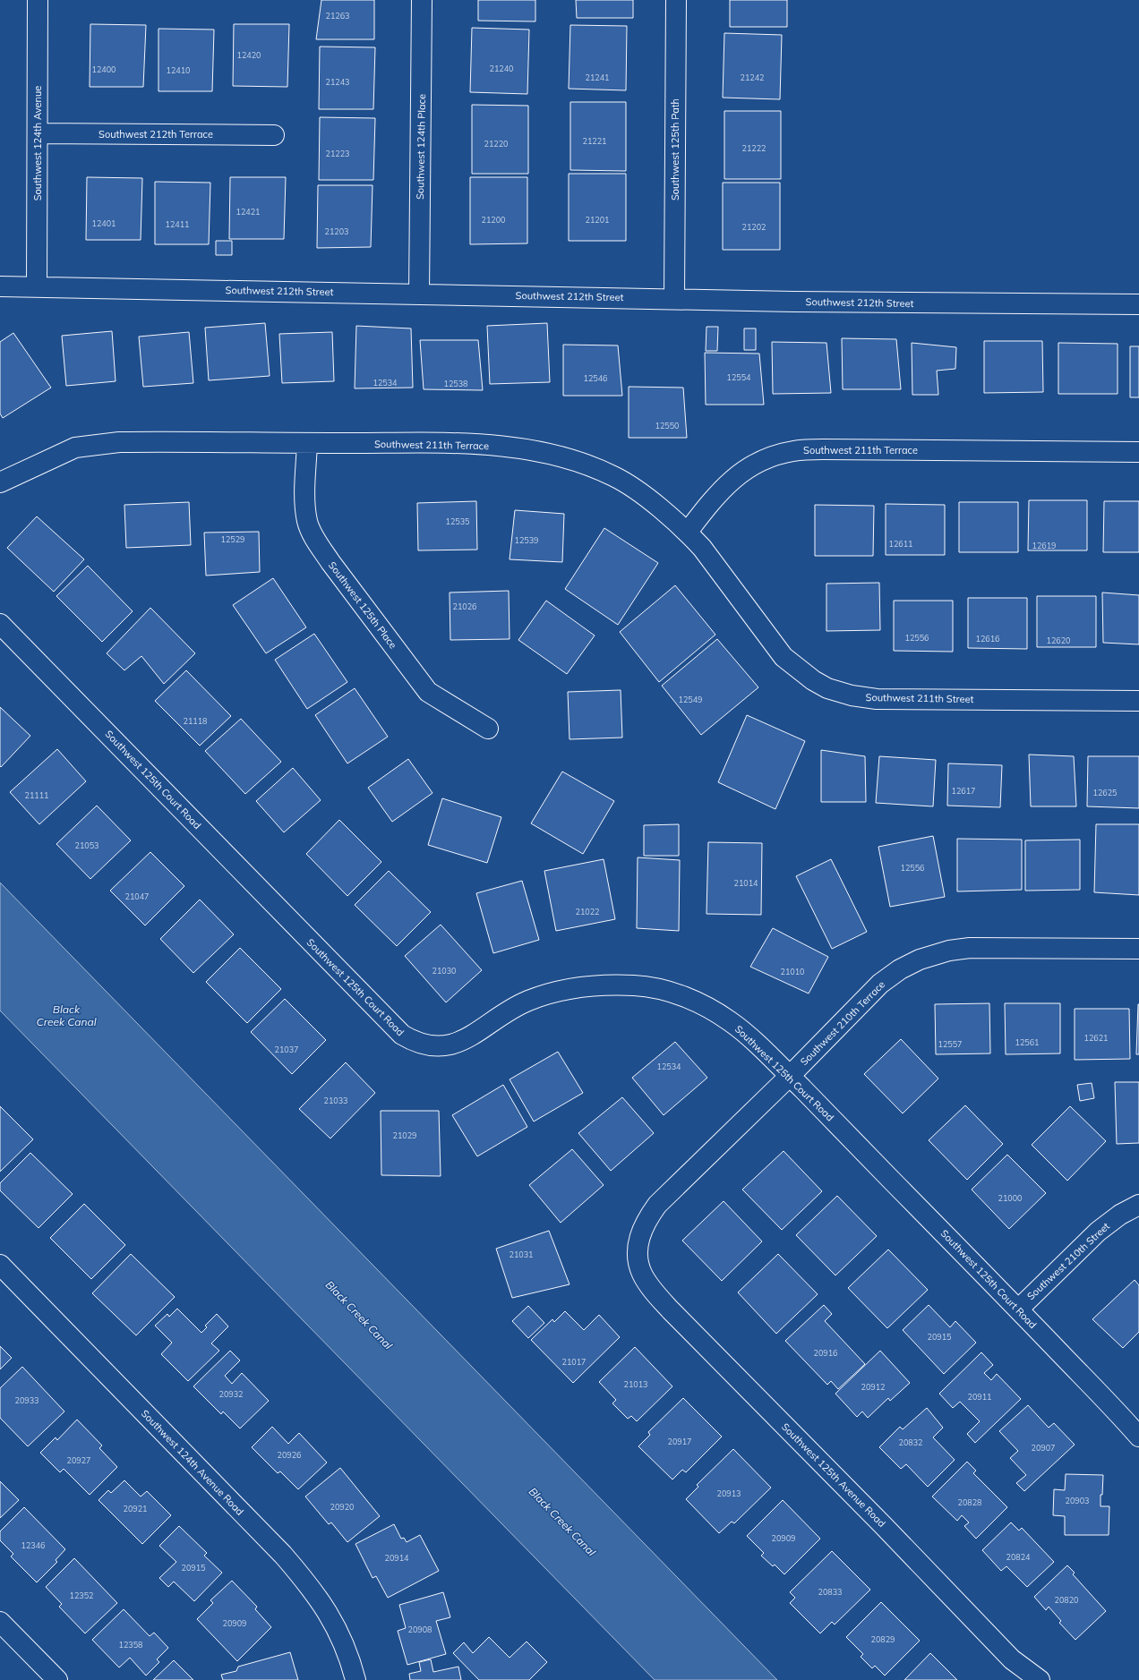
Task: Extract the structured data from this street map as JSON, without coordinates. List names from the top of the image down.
{
  "streets": {
    "street": [
      "Southwest 212th Terrace",
      "Southwest 124th Avenue",
      "Southwest 124th Place",
      "Southwest 125th Path",
      "Southwest 212th Street",
      "Southwest 211th Terrace",
      "Southwest 125th Place",
      "Southwest 211th Street",
      "Southwest 125th Court Road",
      "Southwest 210th Terrace",
      "Southwest 210th Street",
      "Southwest 124th Avenue Road",
      "Southwest 125th Avenue Road"
    ]
  },
  "crossings": [
    ["Southwest 212th Terrace", "Southwest 124th Avenue"],
    ["Southwest 124th Avenue", "Southwest 212th Street"],
    ["Southwest 124th Place", "Southwest 212th Street"],
    ["Southwest 125th Path", "Southwest 212th Street"],
    ["Southwest 211th Terrace", "Southwest 125th Place"],
    ["Southwest 211th Terrace", "Southwest 211th Street"],
    ["Southwest 125th Court Road", "Southwest 210th Terrace"],
    ["Southwest 125th Court Road", "Southwest 210th Street"],
    ["Southwest 210th Terrace", "Southwest 125th Avenue Road"]
  ],
  "water": ["Black Creek Canal"],
  "house_numbers": [
    "21263",
    "12420",
    "21240",
    "12400",
    "12410",
    "21241",
    "21242",
    "21243",
    "21221",
    "21220",
    "21222",
    "21223",
    "12421",
    "21200",
    "21201",
    "12401",
    "12411",
    "21202",
    "21203",
    "12554",
    "12546",
    "12534",
    "12538",
    "12550",
    "12535",
    "12529",
    "12539",
    "12611",
    "12619",
    "21026",
    "12556",
    "12616",
    "12620",
    "12549",
    "21118",
    "12617",
    "12625",
    "21111",
    "21053",
    "12556",
    "21014",
    "21047",
    "21022",
    "21030",
    "21010",
    "12621",
    "12561",
    "12557",
    "21037",
    "12534",
    "21033",
    "21029",
    "21000",
    "21031",
    "20915",
    "20916",
    "21017",
    "21013",
    "20912",
    "20932",
    "20911",
    "20933",
    "20917",
    "20832",
    "20907",
    "20926",
    "20927",
    "20913",
    "20903",
    "20828",
    "20920",
    "20921",
    "20909",
    "12346",
    "20824",
    "20914",
    "20915",
    "20833",
    "12352",
    "20820",
    "20909",
    "20908",
    "20829",
    "12358"
  ]
}
